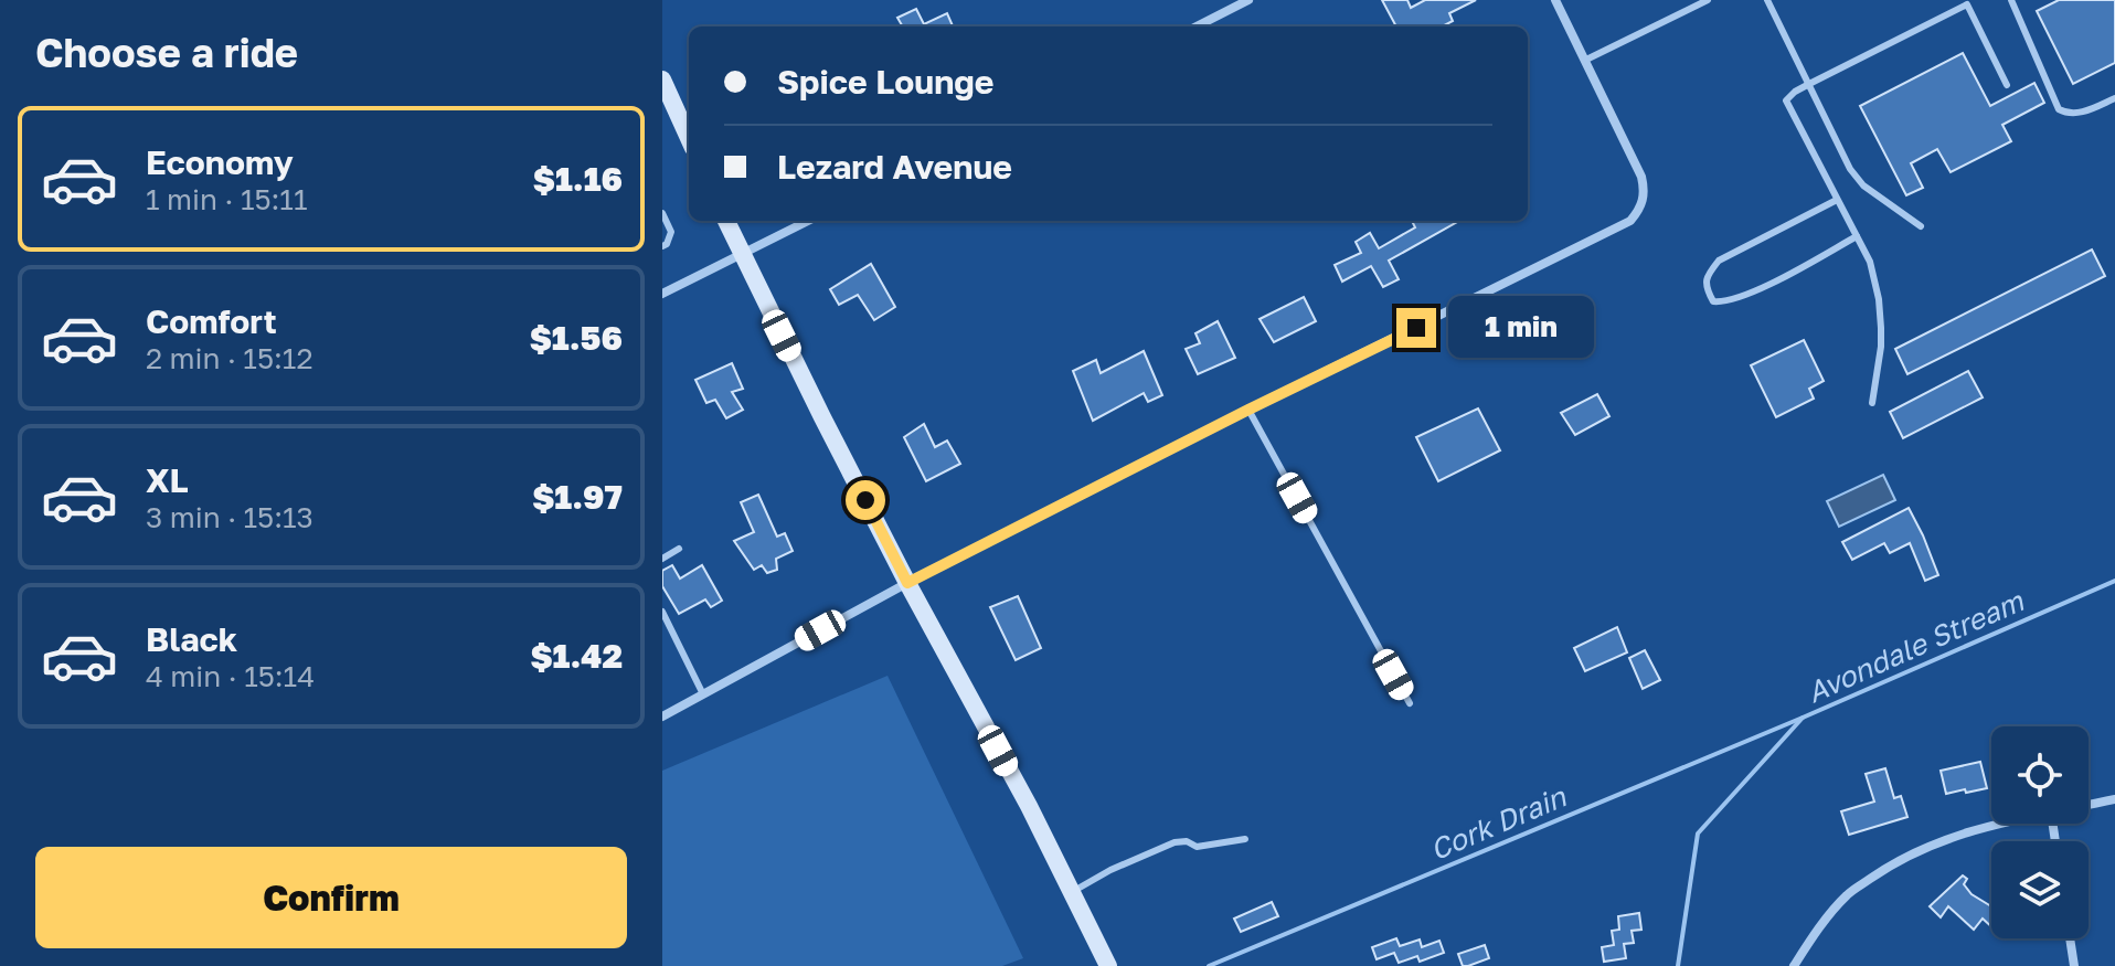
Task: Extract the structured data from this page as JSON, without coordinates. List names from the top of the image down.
{
  "water": ["Avondale Stream", "Cork Drain"],
  "page": {
    "heading": "Choose a ride",
    "banner": ["Spice Lounge", "Lezard Avenue"],
    "list": [
      {
        "name": "Economy",
        "note": "1 min · 15:11",
        "value": "$1.16"
      },
      {
        "name": "Comfort",
        "note": "2 min · 15:12",
        "value": "$1.56"
      },
      {
        "name": "XL",
        "note": "3 min · 15:13",
        "value": "$1.97"
      },
      {
        "name": "Black",
        "note": "4 min · 15:14",
        "value": "$1.42"
      }
    ],
    "bubble": "1 min",
    "buttons": "Confirm"
  }
}
